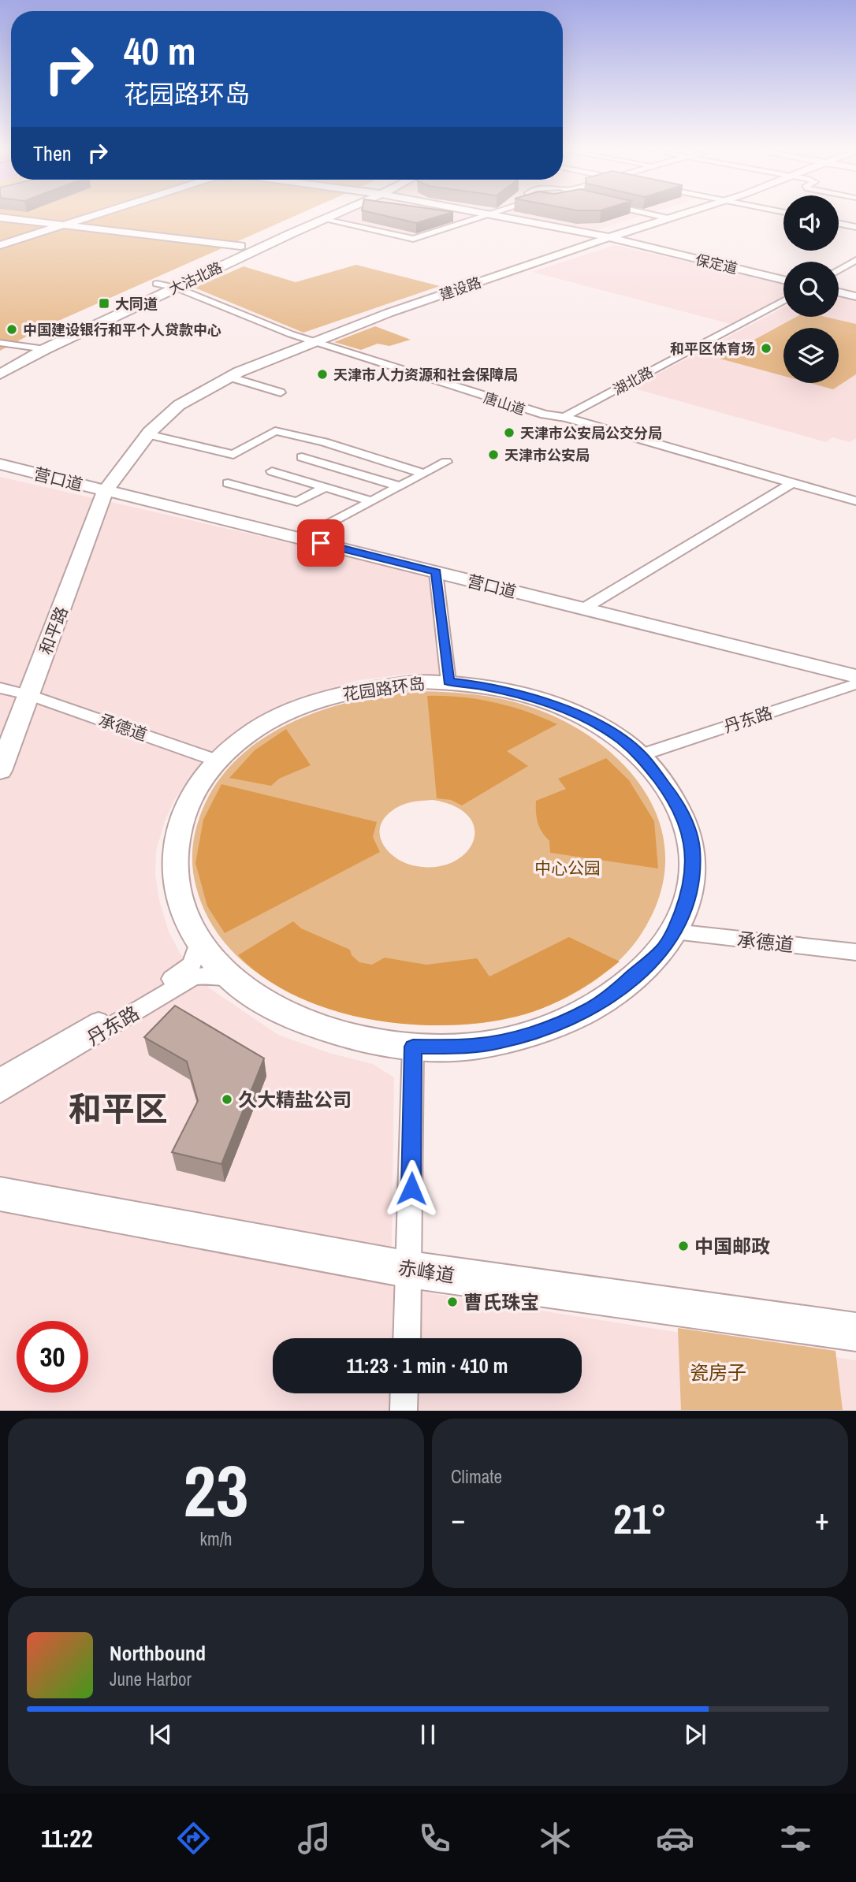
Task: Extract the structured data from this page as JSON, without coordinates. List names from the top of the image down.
{
  "streets": {
    "street": [
      "保定道",
      "大沽北路",
      "建设路",
      "湖北路",
      "唐山道",
      "营口道",
      "和平路",
      "花园路环岛",
      "丹东路",
      "承德道",
      "赤峰道"
    ]
  },
  "crossings": [
    ["保定道", "建设路"],
    ["大沽北路", "唐山道"],
    ["建设路", "唐山道"],
    ["建设路", "营口道"],
    ["建设路", "和平路"],
    ["湖北路", "唐山道"],
    ["营口道", "和平路"],
    ["和平路", "承德道"],
    ["花园路环岛", "丹东路"],
    ["花园路环岛", "承德道"]
  ],
  "districts": ["和平区"],
  "parks": ["中心公园", "瓷房子"],
  "places": {
    "transit": ["大同道"],
    "other": [
      "中国建设银行和平个人贷款中心",
      "和平区体育场",
      "天津市人力资源和社会保障局",
      "天津市公安局公交分局",
      "天津市公安局",
      "久大精盐公司",
      "中国邮政",
      "曹氏珠宝"
    ]
  },
  "page": {
    "turn": ["40 m", "花园路环岛"],
    "then": "Then",
    "limit": "30",
    "trip": "11:23 · 1 min · 410 m",
    "tile": [
      ["23", "km/h"],
      "Climate"
    ],
    "heat": ["−", "21°", "+"],
    "song": ["Northbound", "June Harbor"],
    "tabs": "11:22"
  }
}
